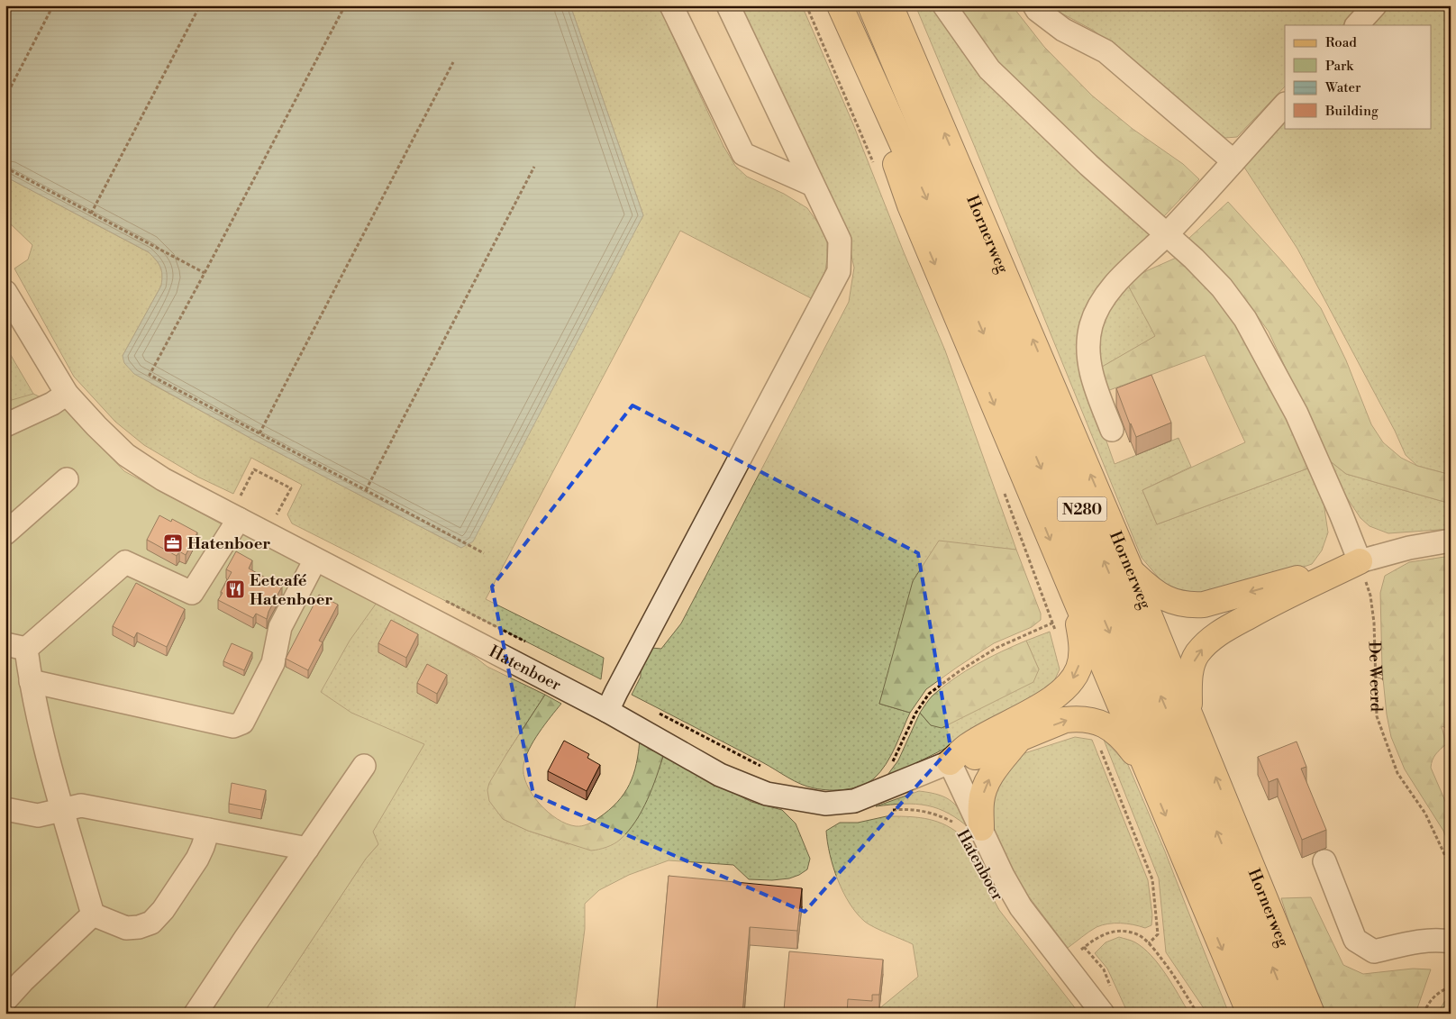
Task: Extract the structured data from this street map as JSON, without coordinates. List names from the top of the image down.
{
  "streets": {
    "main road": ["Hornerweg", "N280"],
    "street": ["Hatenboer"],
    "path": ["De Weerd"]
  },
  "places": {
    "office": ["Hatenboer"],
    "restaurant": ["Eetcafé Hatenboer"]
  },
  "legend": [
    "Road",
    "Park",
    "Water",
    "Building"
  ]
}
